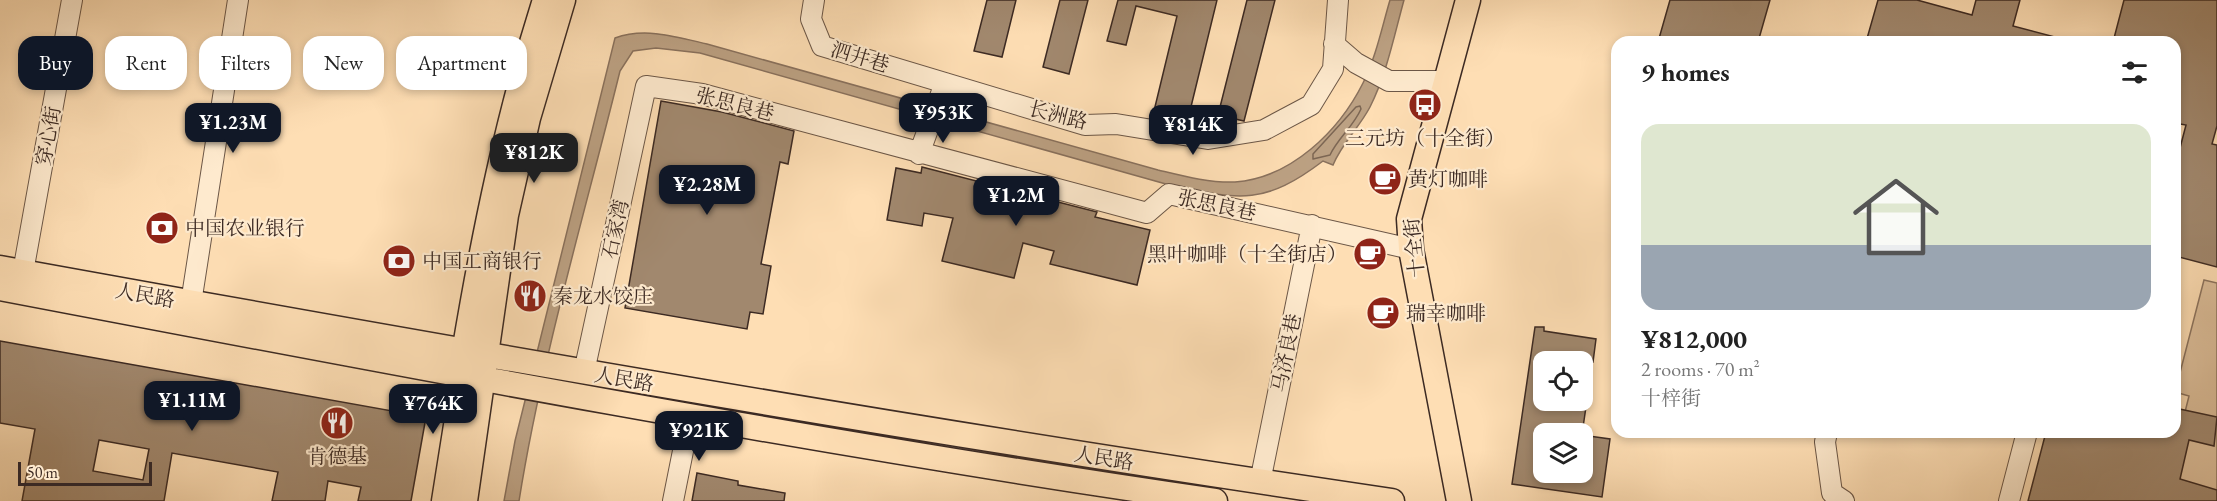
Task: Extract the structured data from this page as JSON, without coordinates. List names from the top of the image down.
{
  "streets": {
    "main road": ["十全街", "人民路"],
    "street": [
      "泗井巷",
      "张思良巷",
      "长洲路",
      "穿心街",
      "石家湾",
      "马济良巷"
    ]
  },
  "crossings": [
    ["泗井巷", "长洲路"],
    ["张思良巷", "石家湾"],
    ["张思良巷", "十全街"],
    ["张思良巷", "马济良巷"],
    ["穿心街", "人民路"],
    ["石家湾", "人民路"],
    ["人民路", "马济良巷"]
  ],
  "places": {
    "bus stop": ["三元坊（十全街）"],
    "cafe": ["黄灯咖啡", "黑叶咖啡（十全街店）", "瑞幸咖啡"],
    "bank": ["中国农业银行", "中国工商银行"],
    "restaurant": ["秦龙水饺庄", "肯德基"]
  },
  "scale_bar": "50 m",
  "page": {
    "chip": [
      "Buy",
      "Rent",
      "Filters",
      "New",
      "Apartment"
    ],
    "heading": "9 homes",
    "price": [
      "¥953K",
      "¥1.23M",
      "¥814K",
      "¥812K",
      "¥2.28M",
      "¥1.2M",
      "¥1.11M",
      "¥764K",
      "¥921K"
    ],
    "list": [
      {
        "name": "¥812,000",
        "note": "2 rooms · 70 m² · 十梓街"
      }
    ],
    "scale": "50 m"
  }
}
